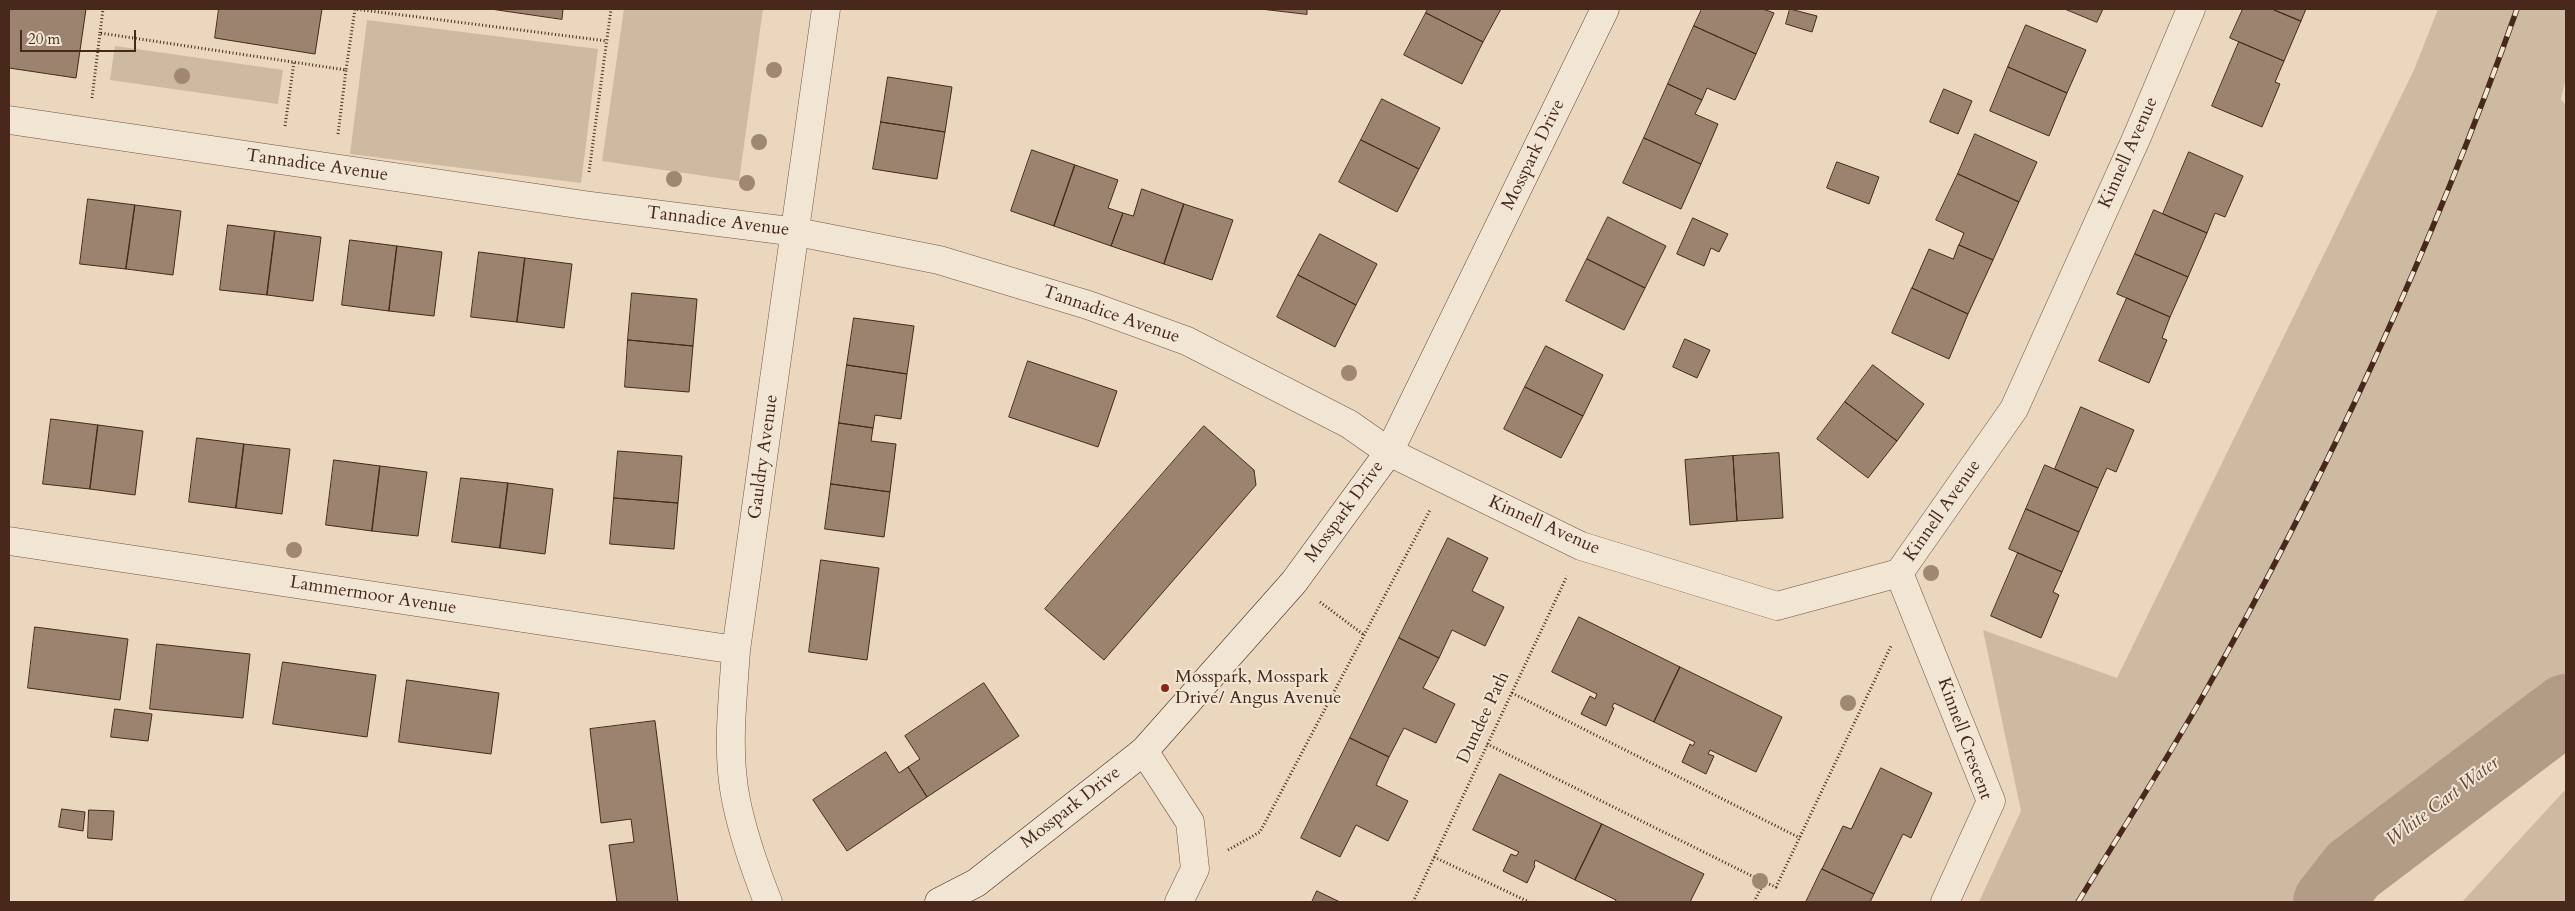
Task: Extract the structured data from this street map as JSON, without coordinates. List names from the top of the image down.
{
  "streets": {
    "street": [
      "Kinnell Avenue",
      "Mosspark Drive",
      "Tannadice Avenue",
      "Gauldry Avenue",
      "Lammermoor Avenue",
      "Kinnell Crescent"
    ],
    "path": ["Dundee Path"]
  },
  "crossings": [
    ["Kinnell Avenue", "Mosspark Drive"],
    ["Kinnell Avenue", "Tannadice Avenue"],
    ["Kinnell Avenue", "Dundee Path"],
    ["Kinnell Avenue", "Kinnell Crescent"],
    ["Mosspark Drive", "Tannadice Avenue"],
    ["Tannadice Avenue", "Gauldry Avenue"],
    ["Gauldry Avenue", "Lammermoor Avenue"]
  ],
  "water": ["White Cart Water"],
  "places": ["Mosspark, Mosspark Drive/ Angus Avenue"],
  "scale_bar": "20 m"
}
